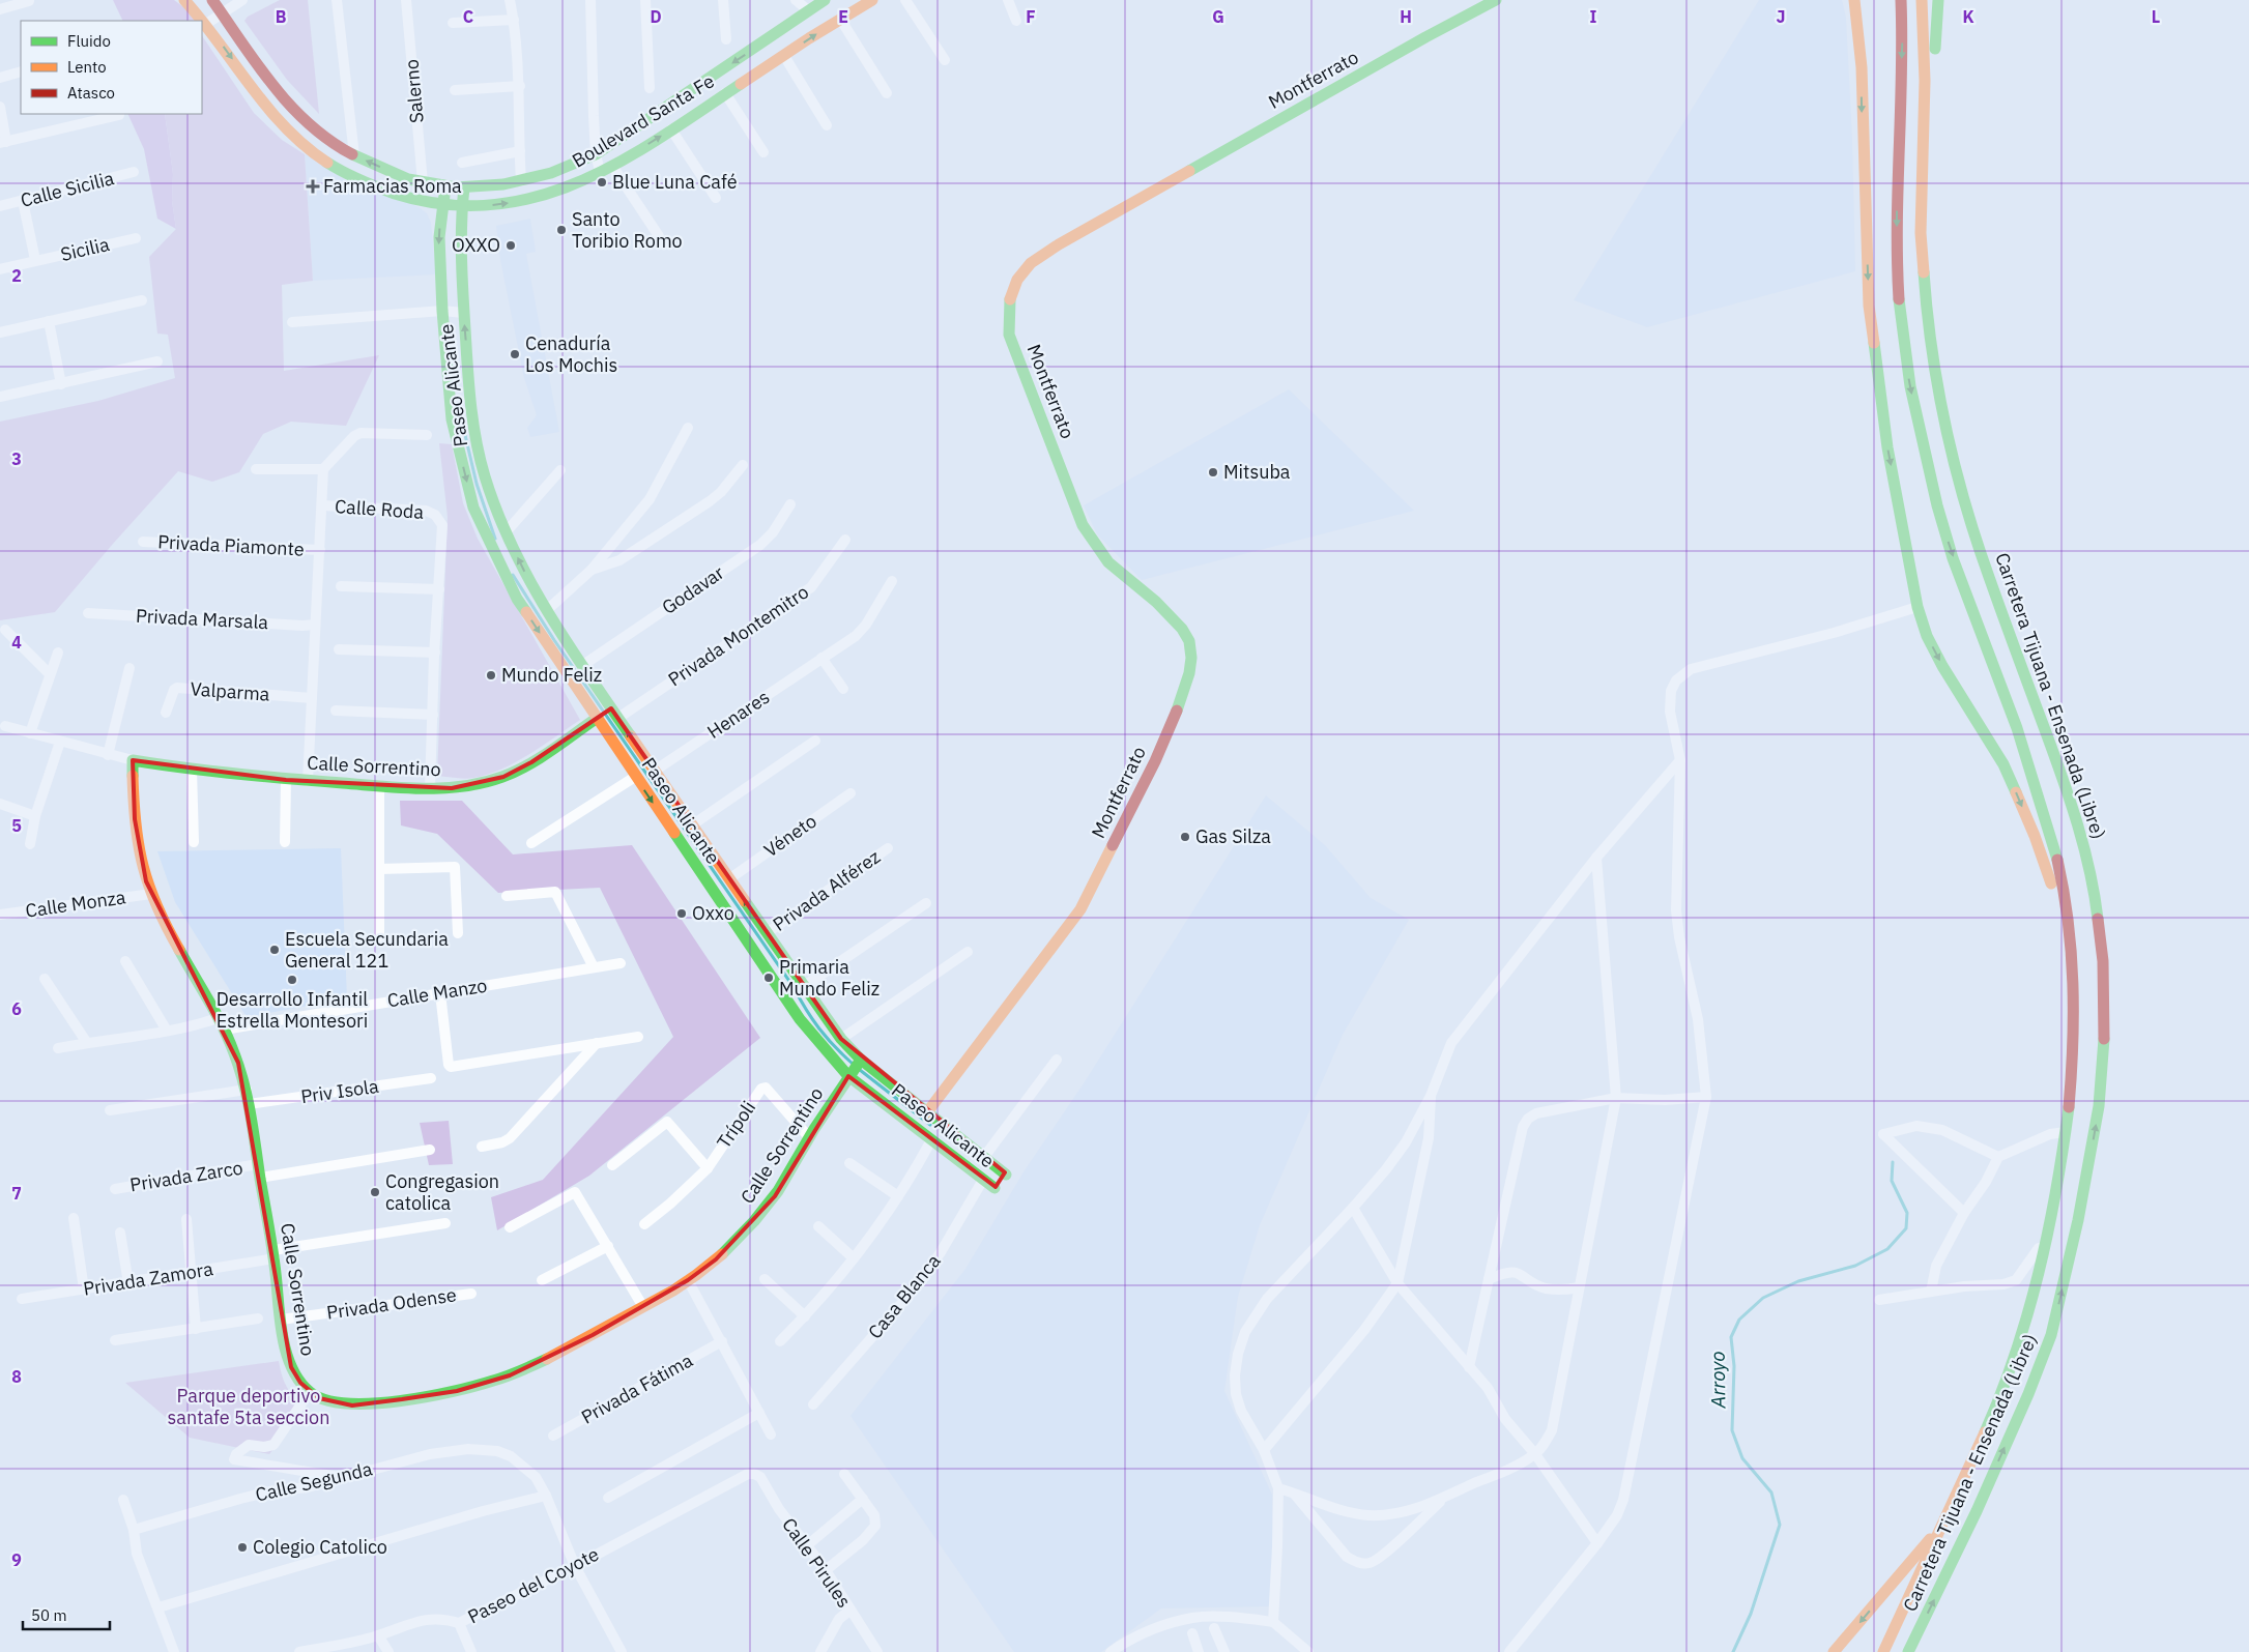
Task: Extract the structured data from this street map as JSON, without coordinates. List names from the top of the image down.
{
  "streets": {
    "main road": [
      "Montferrato",
      "Boulevard Santa Fe",
      "Paseo Alicante",
      "Carretera Tijuana - Ensenada (Libre)",
      "Calle Sorrentino"
    ],
    "street": [
      "Salerno",
      "Calle Sicilia",
      "Sicilia",
      "Calle Roda",
      "Privada Piamonte",
      "Godavar",
      "Privada Marsala",
      "Privada Montemitro",
      "Valparma",
      "Henares",
      "Véneto",
      "Privada Alférez",
      "Calle Monza",
      "Calle Manzo",
      "Priv Isola",
      "Trípoli",
      "Privada Zarco",
      "Privada Zamora",
      "Casa Blanca",
      "Privada Odense",
      "Privada Fátima",
      "Calle Segunda",
      "Calle Pirules",
      "Paseo del Coyote"
    ]
  },
  "crossings": [
    ["Montferrato", "Paseo Alicante"],
    ["Salerno", "Boulevard Santa Fe"],
    ["Boulevard Santa Fe", "Paseo Alicante"],
    ["Calle Sicilia", "Sicilia"],
    ["Paseo Alicante", "Godavar"],
    ["Paseo Alicante", "Privada Montemitro"],
    ["Paseo Alicante", "Henares"],
    ["Paseo Alicante", "Calle Sorrentino"],
    ["Paseo Alicante", "Véneto"],
    ["Paseo Alicante", "Privada Alférez"],
    ["Paseo Alicante", "Casa Blanca"],
    ["Calle Roda", "Privada Piamonte"],
    ["Calle Roda", "Privada Marsala"],
    ["Calle Roda", "Valparma"],
    ["Calle Roda", "Calle Sorrentino"],
    ["Privada Montemitro", "Calle Sorrentino"],
    ["Calle Sorrentino", "Calle Monza"],
    ["Calle Sorrentino", "Calle Manzo"],
    ["Calle Sorrentino", "Priv Isola"],
    ["Calle Sorrentino", "Trípoli"],
    ["Calle Sorrentino", "Privada Zarco"],
    ["Calle Sorrentino", "Privada Zamora"],
    ["Calle Sorrentino", "Privada Odense"],
    ["Calle Segunda", "Paseo del Coyote"],
    ["Calle Pirules", "Paseo del Coyote"]
  ],
  "water": ["Arroyo"],
  "parks": ["Parque deportivo santafe 5ta seccion"],
  "places": {
    "other": [
      "Blue Luna Café",
      "Santo Toribio Romo",
      "OXXO",
      "Cenaduría Los Mochis",
      "Mitsuba",
      "Mundo Feliz",
      "Gas Silza",
      "Oxxo",
      "Escuela Secundaria General 121",
      "Primaria Mundo Feliz",
      "Desarrollo Infantil Estrella Montesori",
      "Congregasion catolica",
      "Colegio Catolico"
    ],
    "health": ["Farmacias Roma"]
  },
  "legend": ["Fluido", "Lento", "Atasco"],
  "scale_bar": "50 m",
  "grid": {
    "columns": [
      "B",
      "C",
      "D",
      "E",
      "F",
      "G",
      "H",
      "I",
      "J",
      "K",
      "L"
    ],
    "rows": [
      "2",
      "3",
      "4",
      "5",
      "6",
      "7",
      "8",
      "9"
    ]
  }
}
